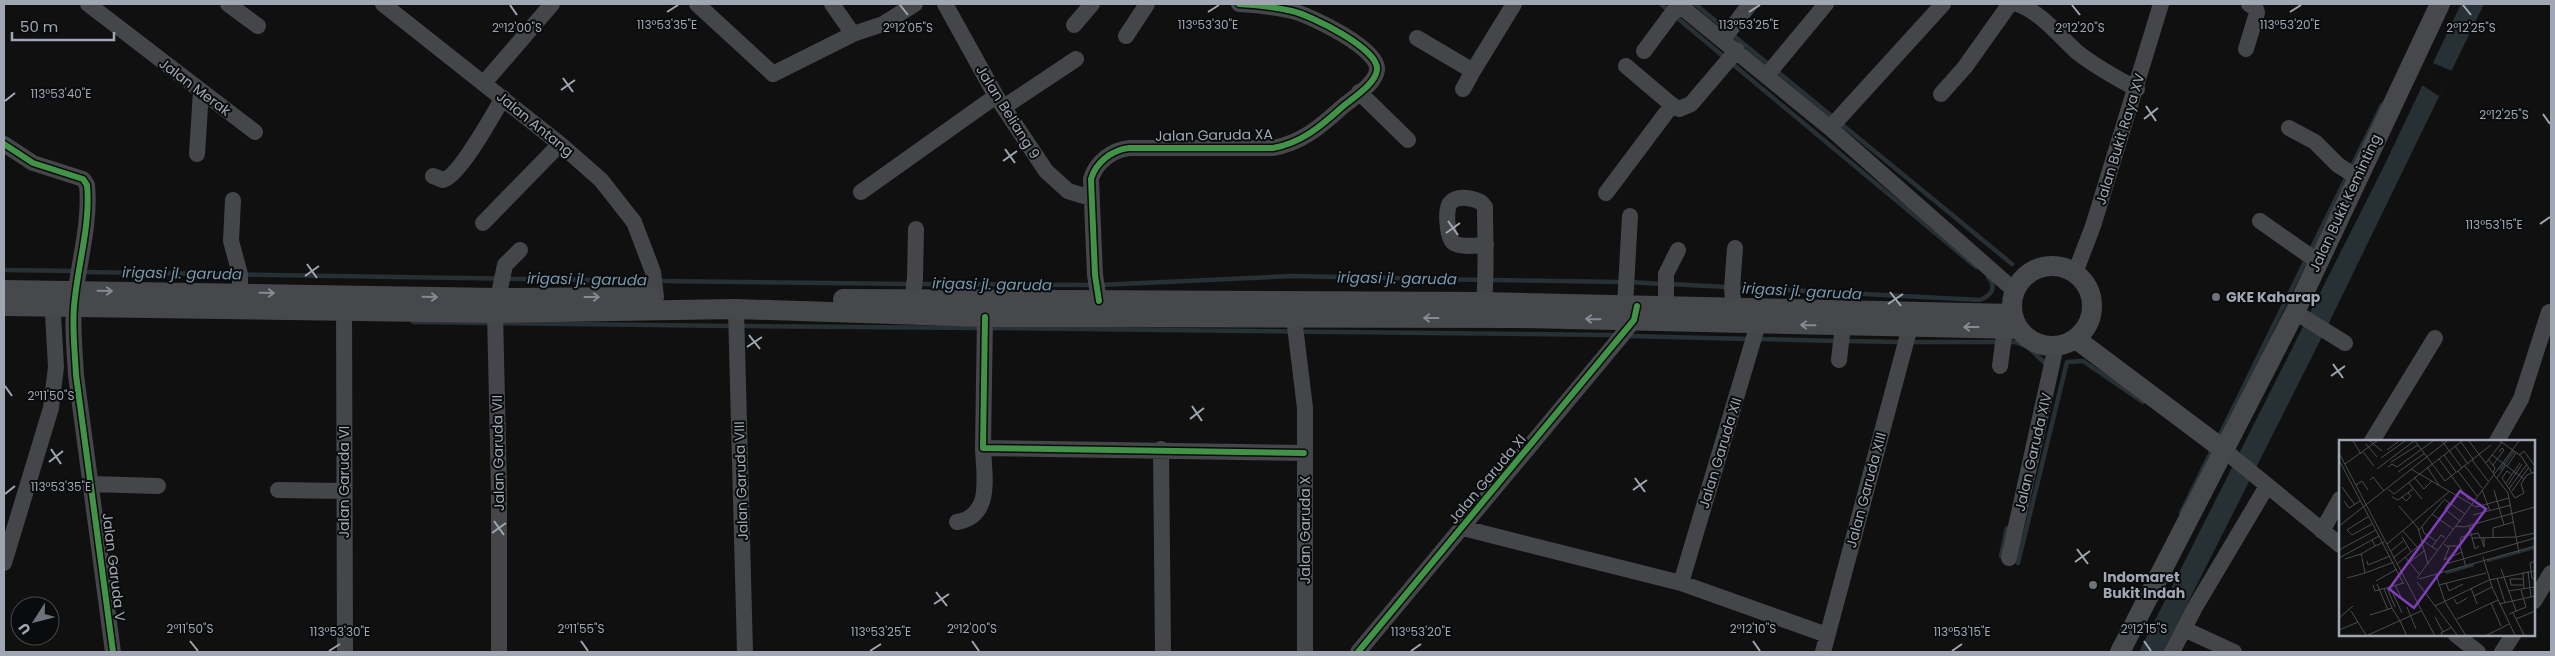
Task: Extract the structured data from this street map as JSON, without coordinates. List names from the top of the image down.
{
  "streets": {
    "main road": ["Jalan Bukit Keminting"],
    "street": [
      "Jalan Merak",
      "Jalan Beliang 9",
      "Jalan Antang",
      "Jalan Garuda XA",
      "Jalan Bukit Raya XV",
      "Jalan Garuda XIV",
      "Jalan Garuda VII",
      "Jalan Garuda XII",
      "Jalan Garuda XI",
      "Jalan Garuda VIII",
      "Jalan Garuda VI",
      "Jalan Garuda XIII",
      "Jalan Garuda X",
      "Jalan Garuda V"
    ]
  },
  "crossings": [
    ["Jalan Beliang 9", "Jalan Garuda XA"],
    ["Jalan Bukit Raya XV", "Jalan Garuda XIV"]
  ],
  "water": ["irigasi jl. garuda"],
  "places": ["GKE Kaharap", "Indomaret Bukit Indah"],
  "scale_bar": "50 m",
  "north": "bottom left",
  "coordinates": [
    "113°53'35\"E",
    "113°53'30\"E",
    "113°53'25\"E",
    "113°53'20\"E",
    "2°12'00\"S",
    "2°12'05\"S",
    "2°12'20\"S",
    "2°12'25\"S",
    "113°53'40\"E",
    "113°53'15\"E",
    "2°11'50\"S",
    "2°11'55\"S",
    "2°12'10\"S",
    "2°12'15\"S"
  ]
}
